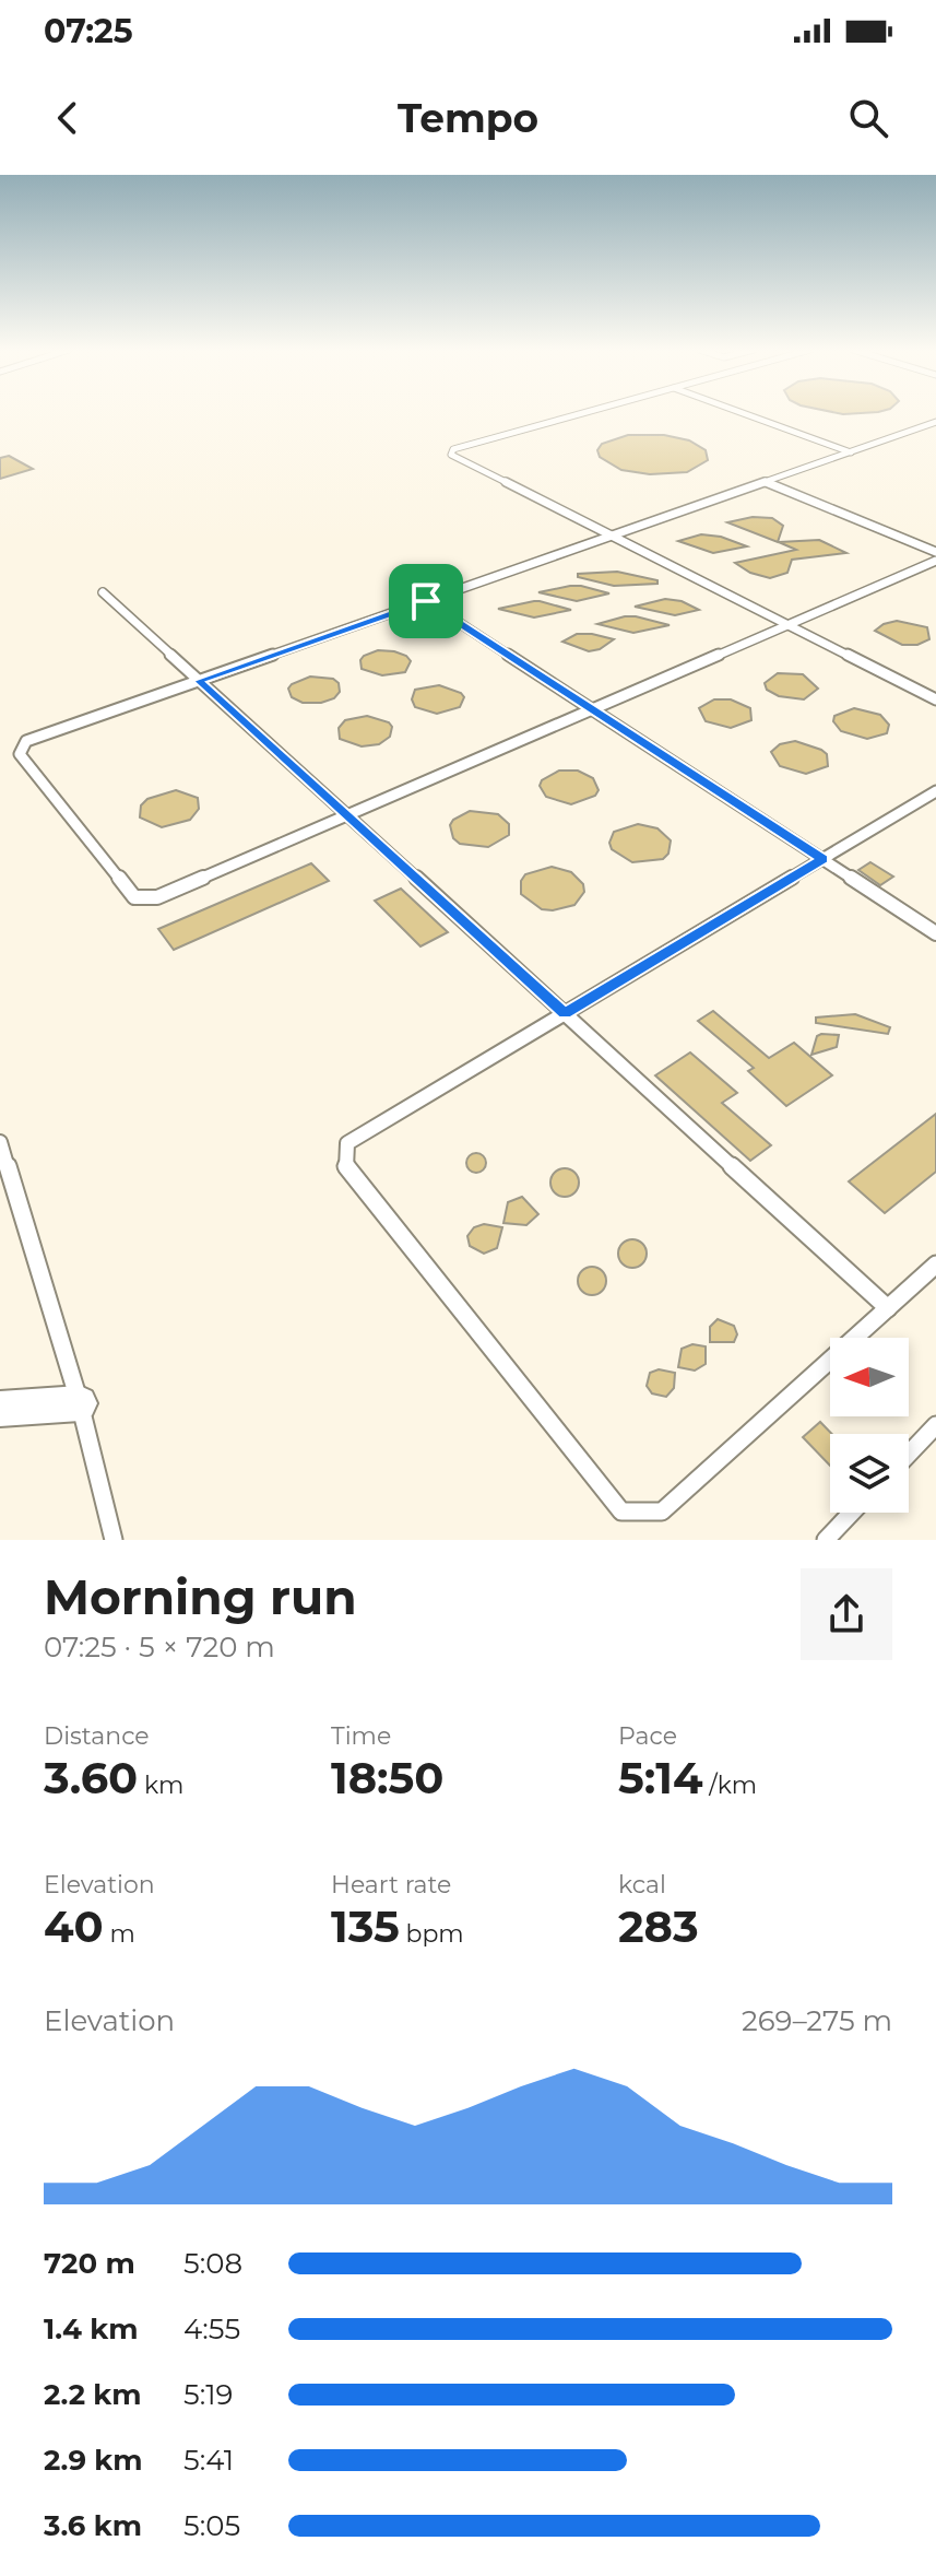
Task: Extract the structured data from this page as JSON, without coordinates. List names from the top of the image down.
{
  "north": "left",
  "page": {
    "status": "07:25",
    "header": "Tempo",
    "heading": ["Morning run", "07:25 · 5 × 720 m"],
    "stats": [
      ["Distance", "3.60 km"],
      ["Time", "18:50"],
      ["Pace", "5:14 /km"],
      ["Elevation", "40 m"],
      ["Heart rate", "135 bpm"],
      ["kcal", "283"]
    ],
    "chart": ["Elevation", "269–275 m"],
    "list": [
      {
        "name": "720 m",
        "note": "5:08"
      },
      {
        "name": "1.4 km",
        "note": "4:55"
      },
      {
        "name": "2.2 km",
        "note": "5:19"
      },
      {
        "name": "2.9 km",
        "note": "5:41"
      },
      {
        "name": "3.6 km",
        "note": "5:05"
      }
    ]
  }
}
